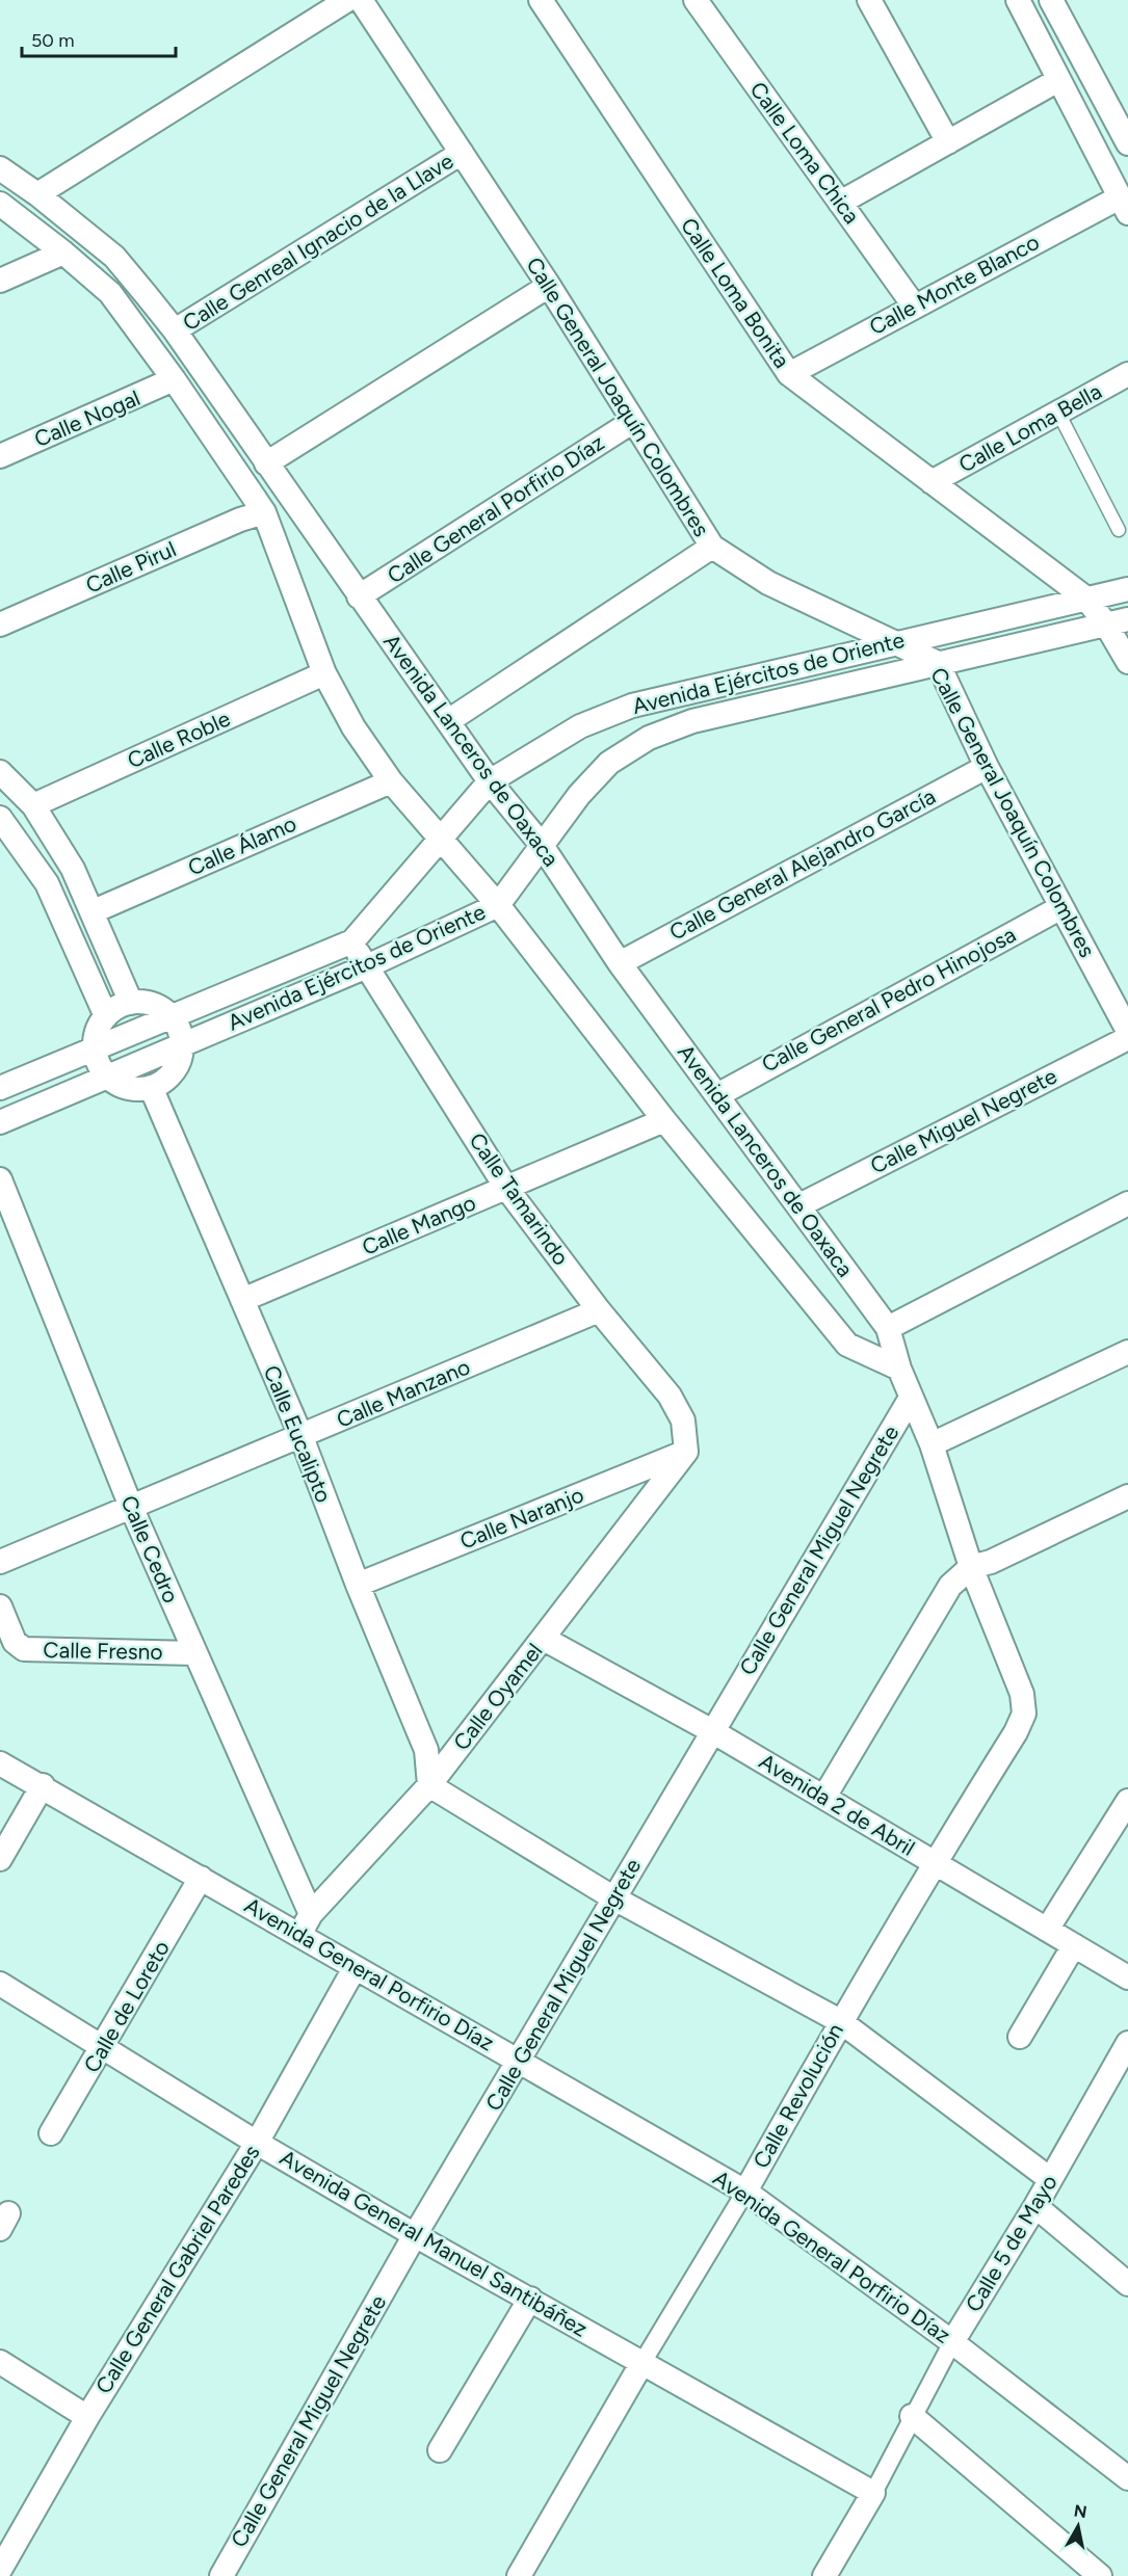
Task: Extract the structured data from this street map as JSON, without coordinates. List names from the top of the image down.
{
  "streets": {
    "street": [
      "Calle Loma Chica",
      "Calle Genreal Ignacio de la Llave",
      "Calle Monte Blanco",
      "Calle Loma Bonita",
      "Calle General Joaquín Colombres",
      "Calle Nogal",
      "Calle Loma Bella",
      "Calle General Porfirio Díaz",
      "Calle Pirul",
      "Avenida Ejércitos de Oriente",
      "Calle Roble",
      "Avenida Lanceros de Oaxaca",
      "Calle Álamo",
      "Calle General Alejandro García",
      "Calle General Pedro Hinojosa",
      "Calle Miguel Negrete",
      "Calle Tamarindo",
      "Calle Mango",
      "Calle Manzano",
      "Calle Eucalipto",
      "Calle Naranjo",
      "Calle Cedro",
      "Calle General Miguel Negrete",
      "Calle Fresno",
      "Calle Oyamel",
      "Avenida 2 de Abril",
      "Avenida General Porfirio Díaz",
      "Calle de Loreto",
      "Calle Revolución",
      "Avenida General Manuel Santibáñez",
      "Calle 5 de Mayo",
      "Calle General Gabriel Paredes"
    ]
  },
  "crossings": [
    ["Calle Loma Chica", "Calle Monte Blanco"],
    ["Calle Genreal Ignacio de la Llave", "Calle General Joaquín Colombres"],
    ["Calle Genreal Ignacio de la Llave", "Avenida Lanceros de Oaxaca"],
    ["Calle Monte Blanco", "Calle Loma Bonita"],
    ["Calle Loma Bonita", "Calle Loma Bella"],
    ["Calle Loma Bonita", "Avenida Ejércitos de Oriente"],
    ["Calle General Joaquín Colombres", "Calle General Porfirio Díaz"],
    ["Calle General Joaquín Colombres", "Avenida Ejércitos de Oriente"],
    ["Calle General Joaquín Colombres", "Calle General Alejandro García"],
    ["Calle General Joaquín Colombres", "Calle General Pedro Hinojosa"],
    ["Calle Nogal", "Avenida Lanceros de Oaxaca"],
    ["Calle General Porfirio Díaz", "Avenida Lanceros de Oaxaca"],
    ["Calle Pirul", "Avenida Lanceros de Oaxaca"],
    ["Avenida Ejércitos de Oriente", "Avenida Lanceros de Oaxaca"],
    ["Avenida Ejércitos de Oriente", "Calle Tamarindo"],
    ["Calle Roble", "Avenida Lanceros de Oaxaca"],
    ["Avenida Lanceros de Oaxaca", "Calle Álamo"],
    ["Avenida Lanceros de Oaxaca", "Calle General Alejandro García"],
    ["Avenida Lanceros de Oaxaca", "Calle General Pedro Hinojosa"],
    ["Avenida Lanceros de Oaxaca", "Calle Miguel Negrete"],
    ["Avenida Lanceros de Oaxaca", "Calle Mango"],
    ["Avenida Lanceros de Oaxaca", "Calle General Miguel Negrete"],
    ["Avenida Lanceros de Oaxaca", "Calle Revolución"],
    ["Calle Tamarindo", "Calle Mango"],
    ["Calle Tamarindo", "Calle Manzano"],
    ["Calle Tamarindo", "Calle Naranjo"],
    ["Calle Tamarindo", "Calle Oyamel"],
    ["Calle Mango", "Calle Eucalipto"],
    ["Calle Manzano", "Calle Eucalipto"],
    ["Calle Manzano", "Calle Cedro"],
    ["Calle Eucalipto", "Calle Naranjo"],
    ["Calle Eucalipto", "Calle Oyamel"],
    ["Calle Naranjo", "Calle Oyamel"],
    ["Calle Cedro", "Calle Fresno"],
    ["Calle Cedro", "Calle Oyamel"],
    ["Calle Cedro", "Avenida General Porfirio Díaz"],
    ["Calle General Miguel Negrete", "Avenida 2 de Abril"],
    ["Calle General Miguel Negrete", "Avenida General Porfirio Díaz"],
    ["Calle General Miguel Negrete", "Avenida General Manuel Santibáñez"],
    ["Calle Oyamel", "Avenida 2 de Abril"],
    ["Calle Oyamel", "Avenida General Porfirio Díaz"],
    ["Avenida 2 de Abril", "Calle Revolución"],
    ["Avenida General Porfirio Díaz", "Calle de Loreto"],
    ["Avenida General Porfirio Díaz", "Calle Revolución"],
    ["Avenida General Porfirio Díaz", "Calle 5 de Mayo"],
    ["Avenida General Porfirio Díaz", "Calle General Gabriel Paredes"],
    ["Calle de Loreto", "Avenida General Manuel Santibáñez"],
    ["Calle Revolución", "Avenida General Manuel Santibáñez"],
    ["Avenida General Manuel Santibáñez", "Calle 5 de Mayo"],
    ["Avenida General Manuel Santibáñez", "Calle General Gabriel Paredes"]
  ],
  "scale_bar": "50 m",
  "north": "top"
}
